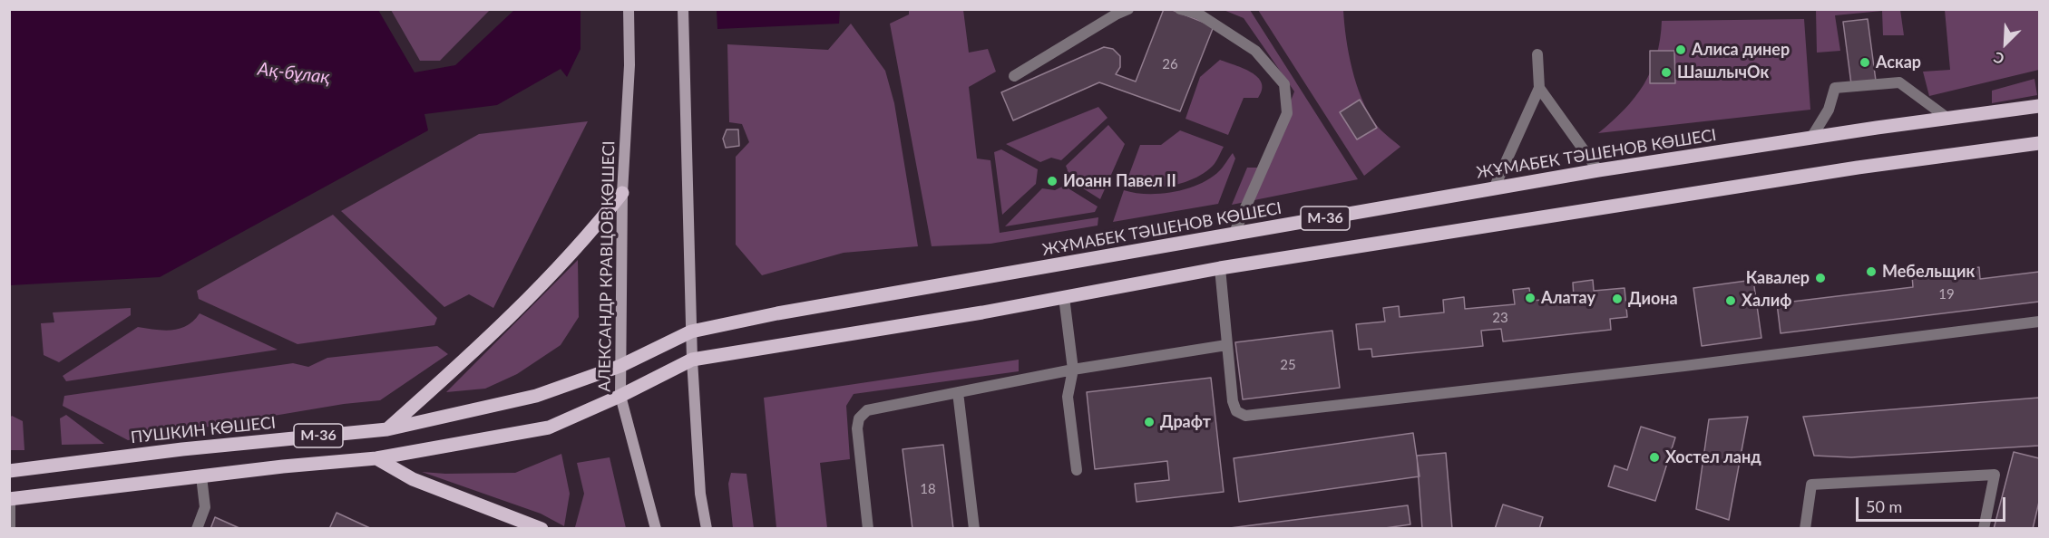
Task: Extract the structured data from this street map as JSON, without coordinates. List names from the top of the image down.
{
  "streets": {
    "main road": [
      "ЖҰМАБЕК ТӘШЕНОВ КӨШЕСІ",
      "M-36",
      "АЛЕКСАНДР КРАВЦОВ КӨШЕСІ",
      "ПУШКИН КӨШЕСІ"
    ]
  },
  "crossings": [
    ["ЖҰМАБЕК ТӘШЕНОВ КӨШЕСІ", "АЛЕКСАНДР КРАВЦОВ КӨШЕСІ"],
    ["ЖҰМАБЕК ТӘШЕНОВ КӨШЕСІ", "ПУШКИН КӨШЕСІ"],
    ["M-36", "АЛЕКСАНДР КРАВЦОВ КӨШЕСІ"],
    ["АЛЕКСАНДР КРАВЦОВ КӨШЕСІ", "ПУШКИН КӨШЕСІ"]
  ],
  "water": ["Ақ-бұлақ"],
  "places": [
    "Алиса динер",
    "Аскар",
    "ШашлычОк",
    "Иоанн Павел II",
    "Мебельщик",
    "Кавалер",
    "Алатау",
    "Диона",
    "Халиф",
    "Драфт",
    "Хостел ланд"
  ],
  "house_numbers": [
    "26",
    "19",
    "23",
    "25",
    "18"
  ],
  "scale_bar": "50 m",
  "north": "bottom left"
}
